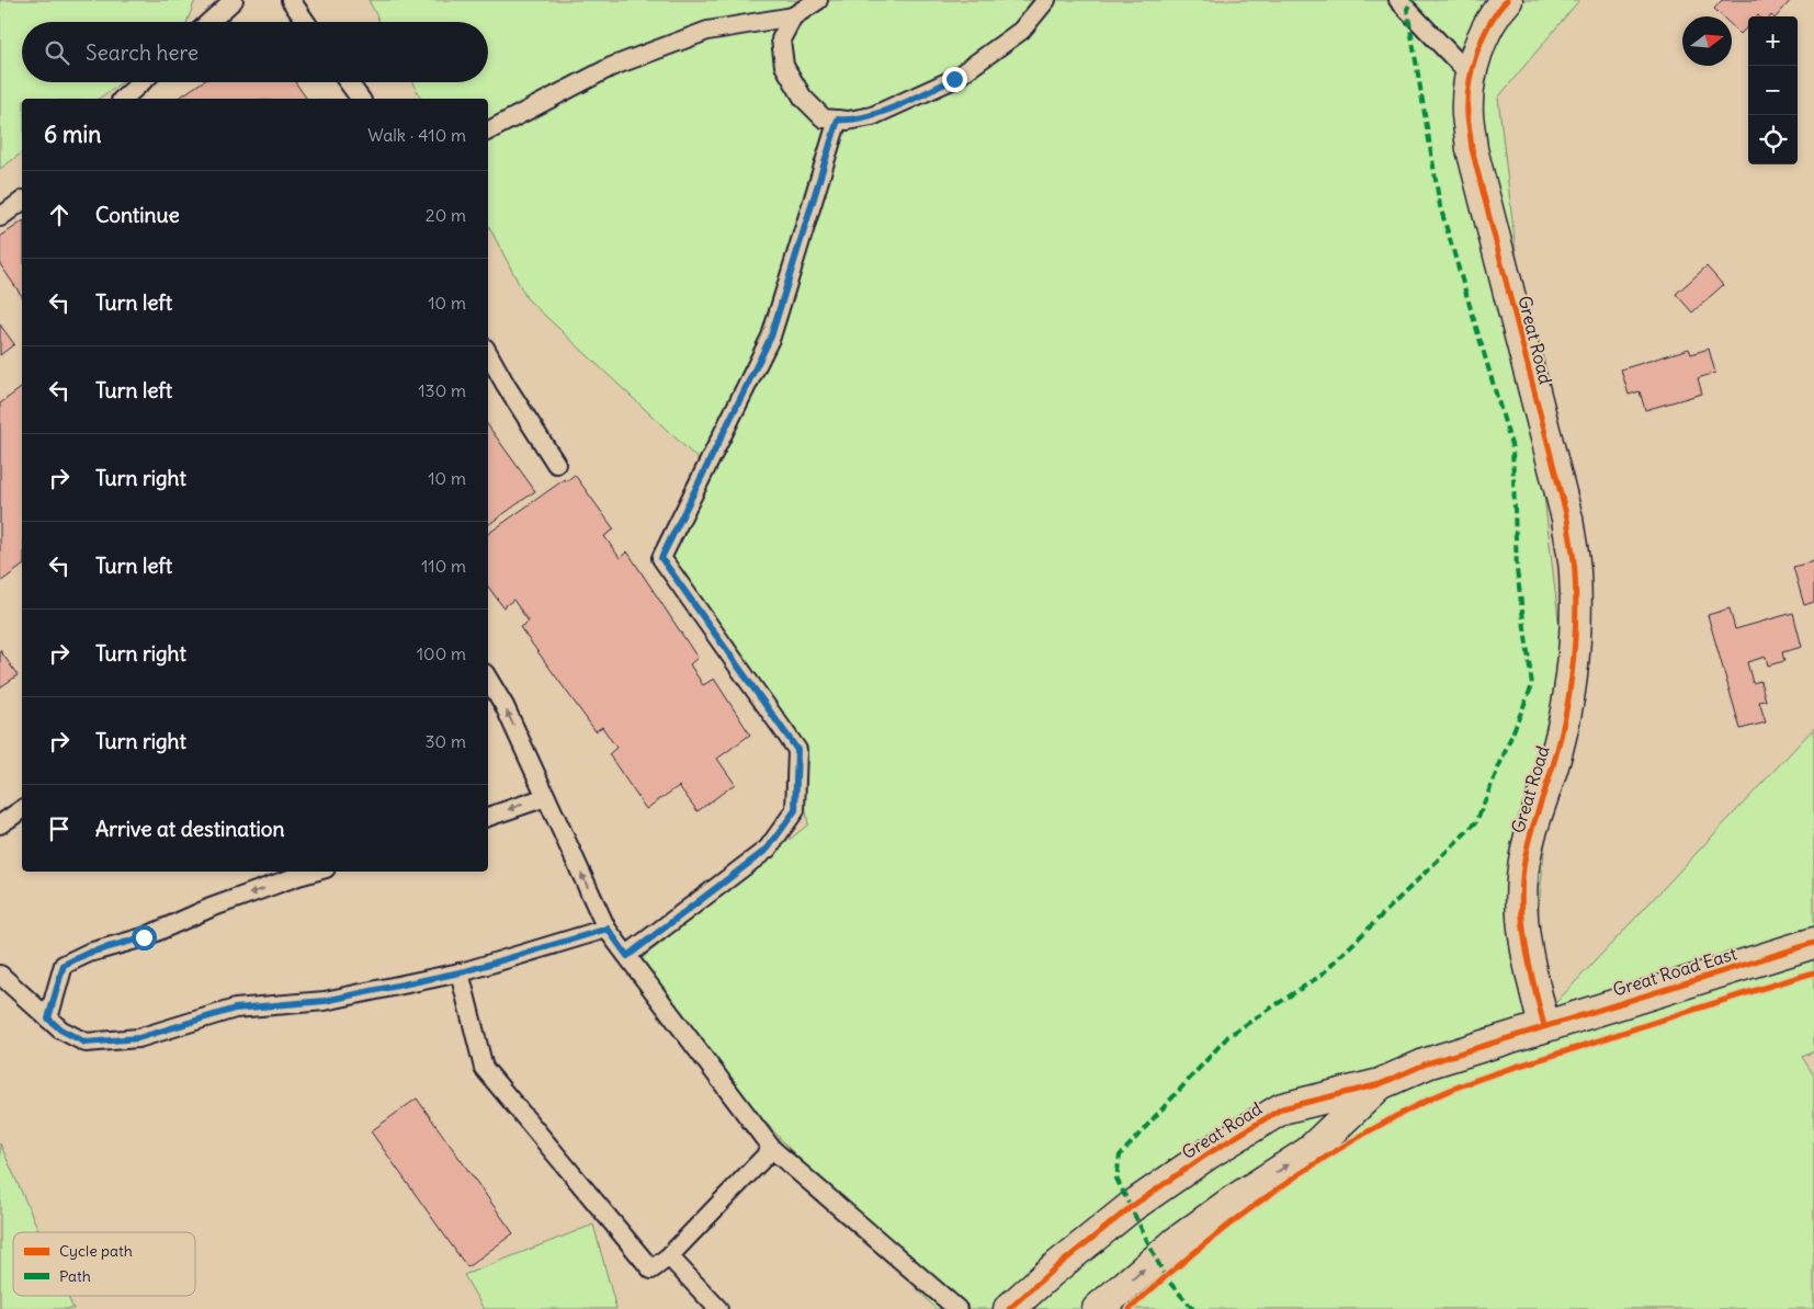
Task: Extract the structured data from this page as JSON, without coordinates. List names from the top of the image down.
{
  "streets": {
    "street": ["Great Road", "Great Road East"]
  },
  "crossings": [
    ["Great Road", "Great Road East"]
  ],
  "legend": ["Cycle path", "Path"],
  "north": "right",
  "page": {
    "map_buttons": ["+", "−"],
    "search": "Search here",
    "heading": ["6 min", "Walk · 410 m"],
    "list": [
      ["Continue", "20 m"],
      ["Turn left", "10 m"],
      ["Turn left", "130 m"],
      ["Turn right", "10 m"],
      ["Turn left", "110 m"],
      ["Turn right", "100 m"],
      ["Turn right", "30 m"],
      "Arrive at destination"
    ]
  }
}
